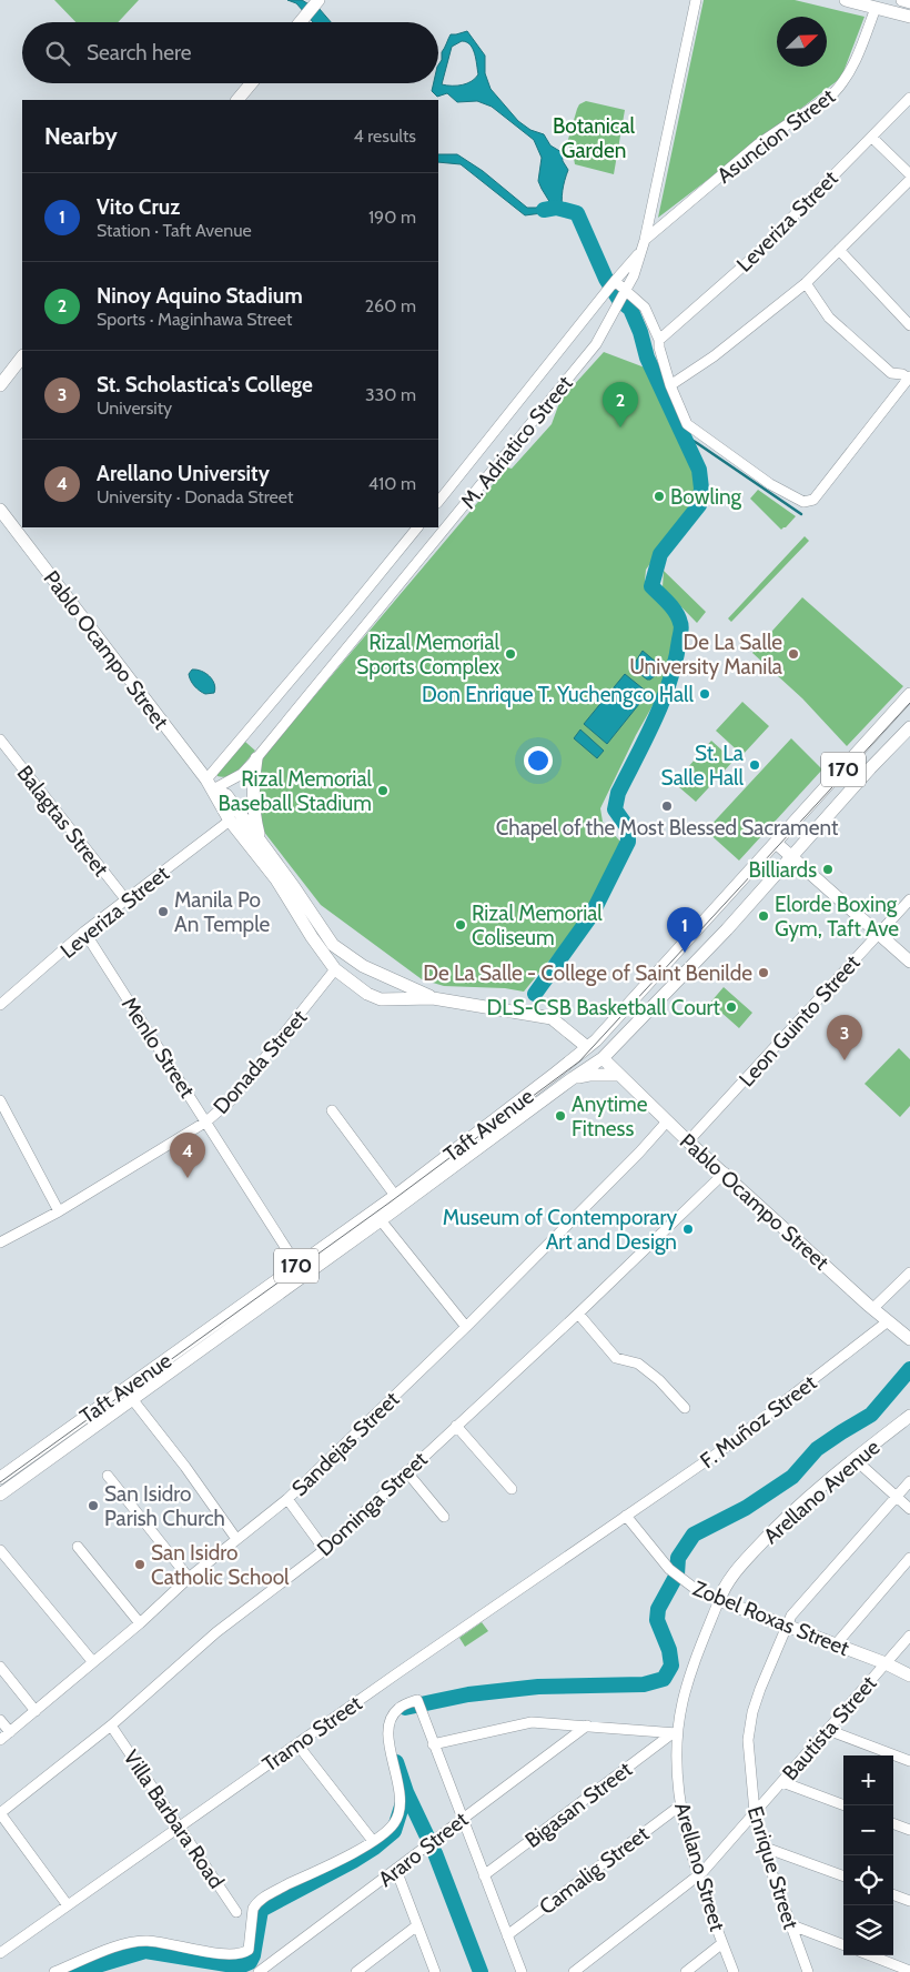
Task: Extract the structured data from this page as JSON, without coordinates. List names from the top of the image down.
{
  "streets": {
    "main road": [
      "Pablo Ocampo Street",
      "170",
      "Taft Avenue",
      "Arellano Avenue",
      "Zobel Roxas Street"
    ],
    "street": [
      "Asuncion Street",
      "Leveriza Street",
      "M. Adriatico Street",
      "Balagtas Street",
      "Leon Guinto Street",
      "Menlo Street",
      "Donada Street",
      "F. Muñoz Street",
      "Sandejas Street",
      "Dominga Street",
      "Bautista Street",
      "Tramo Street",
      "Bigasan Street",
      "Villa Barbara Road",
      "Araro Street",
      "Arellano Street",
      "Enrique Street",
      "Camalig Street"
    ]
  },
  "crossings": [
    ["Asuncion Street", "M. Adriatico Street"],
    ["Leveriza Street", "Pablo Ocampo Street"],
    ["Leveriza Street", "Balagtas Street"],
    ["Leveriza Street", "Menlo Street"],
    ["M. Adriatico Street", "Pablo Ocampo Street"],
    ["Pablo Ocampo Street", "Leon Guinto Street"],
    ["Pablo Ocampo Street", "Donada Street"],
    ["Pablo Ocampo Street", "Taft Avenue"],
    ["Pablo Ocampo Street", "F. Muñoz Street"],
    ["Pablo Ocampo Street", "Sandejas Street"],
    ["Pablo Ocampo Street", "Dominga Street"],
    ["Menlo Street", "Donada Street"],
    ["Menlo Street", "Taft Avenue"],
    ["F. Muñoz Street", "Zobel Roxas Street"],
    ["F. Muñoz Street", "Tramo Street"],
    ["Arellano Avenue", "Zobel Roxas Street"],
    ["Arellano Avenue", "Arellano Street"],
    ["Dominga Street", "Villa Barbara Road"],
    ["Zobel Roxas Street", "Bautista Street"],
    ["Zobel Roxas Street", "Tramo Street"],
    ["Zobel Roxas Street", "Arellano Street"],
    ["Zobel Roxas Street", "Enrique Street"],
    ["Bautista Street", "Arellano Street"],
    ["Bautista Street", "Enrique Street"],
    ["Tramo Street", "Villa Barbara Road"],
    ["Bigasan Street", "Arellano Street"],
    ["Arellano Street", "Camalig Street"]
  ],
  "parks": ["Botanical Garden"],
  "places": [
    "Bowling",
    "Rizal Memorial Sports Complex",
    "De La Salle University Manila",
    "Don Enrique T. Yuchengco Hall",
    "St. La Salle Hall",
    "Rizal Memorial Baseball Stadium",
    "Chapel of the Most Blessed Sacrament",
    "Billiards",
    "Manila Po An Temple",
    "Elorde Boxing Gym, Taft Ave",
    "Rizal Memorial Coliseum",
    "De La Salle - College of Saint Benilde",
    "DLS-CSB Basketball Court",
    "Anytime Fitness",
    "Museum of Contemporary Art and Design",
    "San Isidro Parish Church",
    "San Isidro Catholic School"
  ],
  "north": "top right",
  "page": {
    "search": "Search here",
    "heading": ["Nearby", "4 results"],
    "list": [
      {
        "mark": "1",
        "name": "Vito Cruz",
        "note": "Station · Taft Avenue",
        "value": "190 m"
      },
      {
        "mark": "2",
        "name": "Ninoy Aquino Stadium",
        "note": "Sports · Maginhawa Street",
        "value": "260 m"
      },
      {
        "mark": "3",
        "name": "St. Scholastica's College",
        "note": "University",
        "value": "330 m"
      },
      {
        "mark": "4",
        "name": "Arellano University",
        "note": "University · Donada Street",
        "value": "410 m"
      }
    ],
    "pins": [
      "2",
      "1",
      "3",
      "4"
    ],
    "map_buttons": ["+", "−"]
  }
}
